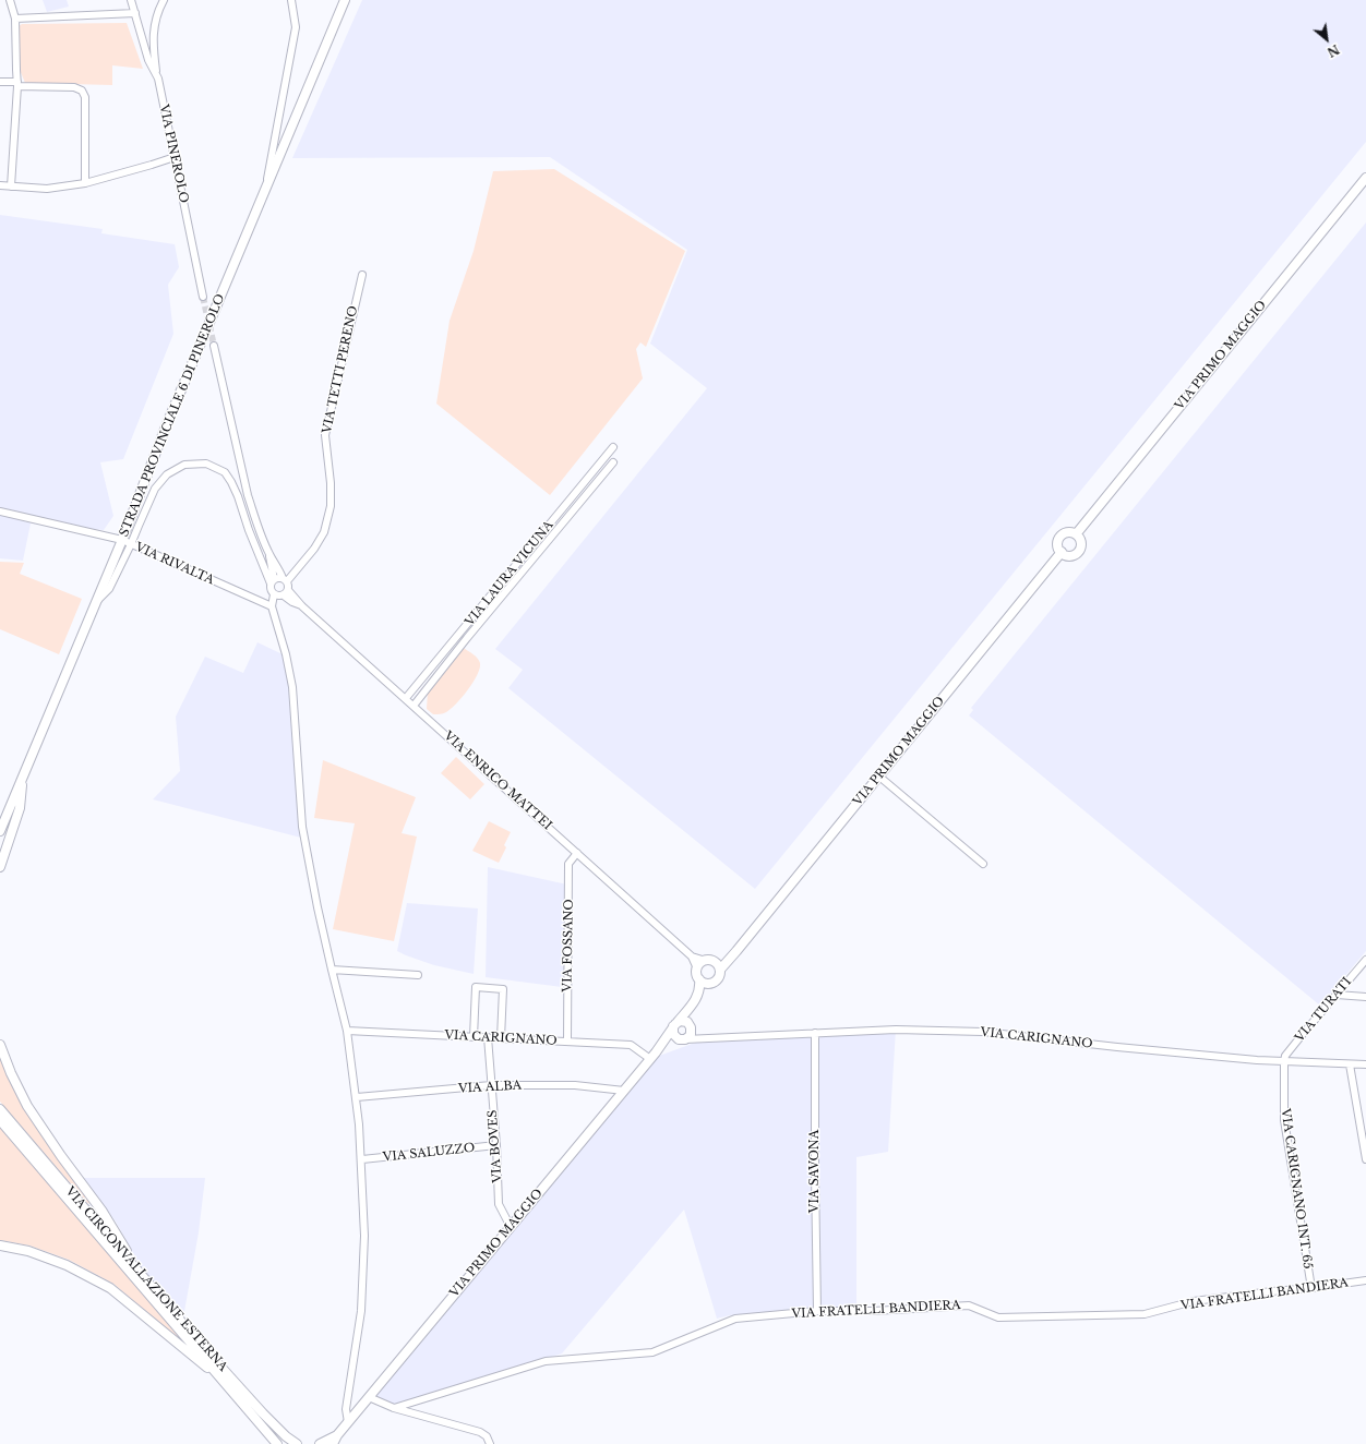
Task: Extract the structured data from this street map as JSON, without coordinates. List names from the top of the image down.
{
  "streets": {
    "main road": ["VIA PRIMO MAGGIO", "STRADA PROVINCIALE 6 DI PINEROLO", "VIA CIRCONVALLAZIONE ESTERNA"],
    "street": [
      "VIA PINEROLO",
      "VIA TETTI PERENO",
      "VIA RIVALTA",
      "VIA LAURA VICUNA",
      "VIA ENRICO MATTEI",
      "VIA FOSSANO",
      "VIA TURATI",
      "VIA CARIGNANO",
      "VIA ALBA",
      "VIA BOVES",
      "VIA SALUZZO",
      "VIA SAVONA",
      "VIA CARIGNANO INT. 65",
      "VIA FRATELLI BANDIERA"
    ]
  },
  "crossings": [
    ["VIA PRIMO MAGGIO", "VIA ENRICO MATTEI"],
    ["VIA PRIMO MAGGIO", "VIA CARIGNANO"],
    ["VIA PRIMO MAGGIO", "VIA ALBA"],
    ["VIA PRIMO MAGGIO", "VIA BOVES"],
    ["STRADA PROVINCIALE 6 DI PINEROLO", "VIA RIVALTA"],
    ["VIA LAURA VICUNA", "VIA ENRICO MATTEI"],
    ["VIA ENRICO MATTEI", "VIA FOSSANO"],
    ["VIA FOSSANO", "VIA CARIGNANO"],
    ["VIA TURATI", "VIA CARIGNANO"],
    ["VIA TURATI", "VIA CARIGNANO INT. 65"],
    ["VIA CARIGNANO", "VIA BOVES"],
    ["VIA CARIGNANO", "VIA SAVONA"],
    ["VIA CARIGNANO", "VIA CARIGNANO INT. 65"],
    ["VIA ALBA", "VIA BOVES"],
    ["VIA BOVES", "VIA SALUZZO"],
    ["VIA SAVONA", "VIA FRATELLI BANDIERA"],
    ["VIA CARIGNANO INT. 65", "VIA FRATELLI BANDIERA"]
  ],
  "north": "bottom right"
}
